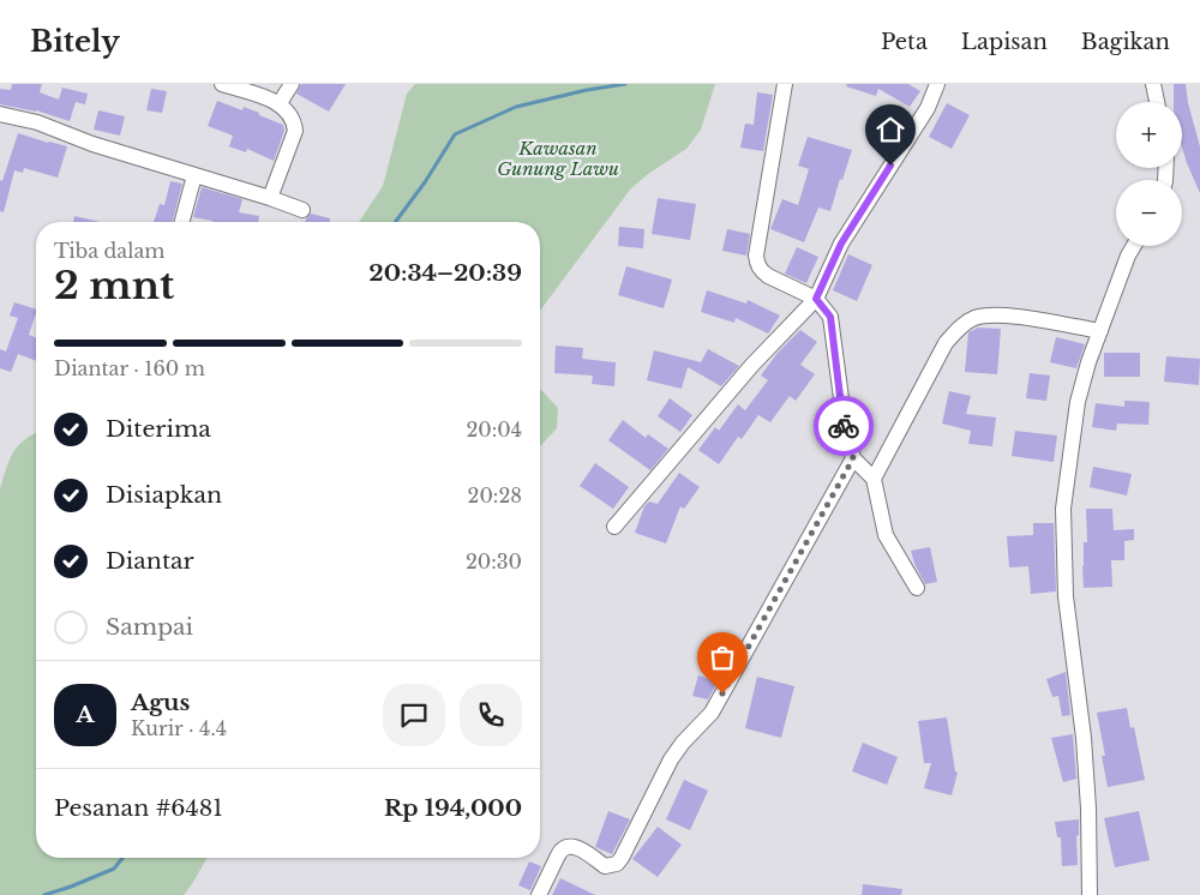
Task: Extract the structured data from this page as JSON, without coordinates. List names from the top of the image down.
{
  "parks": ["Kawasan Gunung Lawu"],
  "page": {
    "header": "Bitely",
    "nav": ["Peta", "Lapisan", "Bagikan"],
    "map_buttons": ["+", "−"],
    "heading": ["2 mnt", "Tiba dalam", "20:34–20:39"],
    "panel": [
      "Agus",
      "Kurir · 4.4",
      "Pesanan #6481",
      "Rp 194,000"
    ],
    "bar": "Diantar · 160 m",
    "list": [
      ["Diterima", "20:04"],
      ["Disiapkan", "20:28"],
      ["Diantar", "20:30"],
      "Sampai"
    ],
    "round": "A"
  }
}
